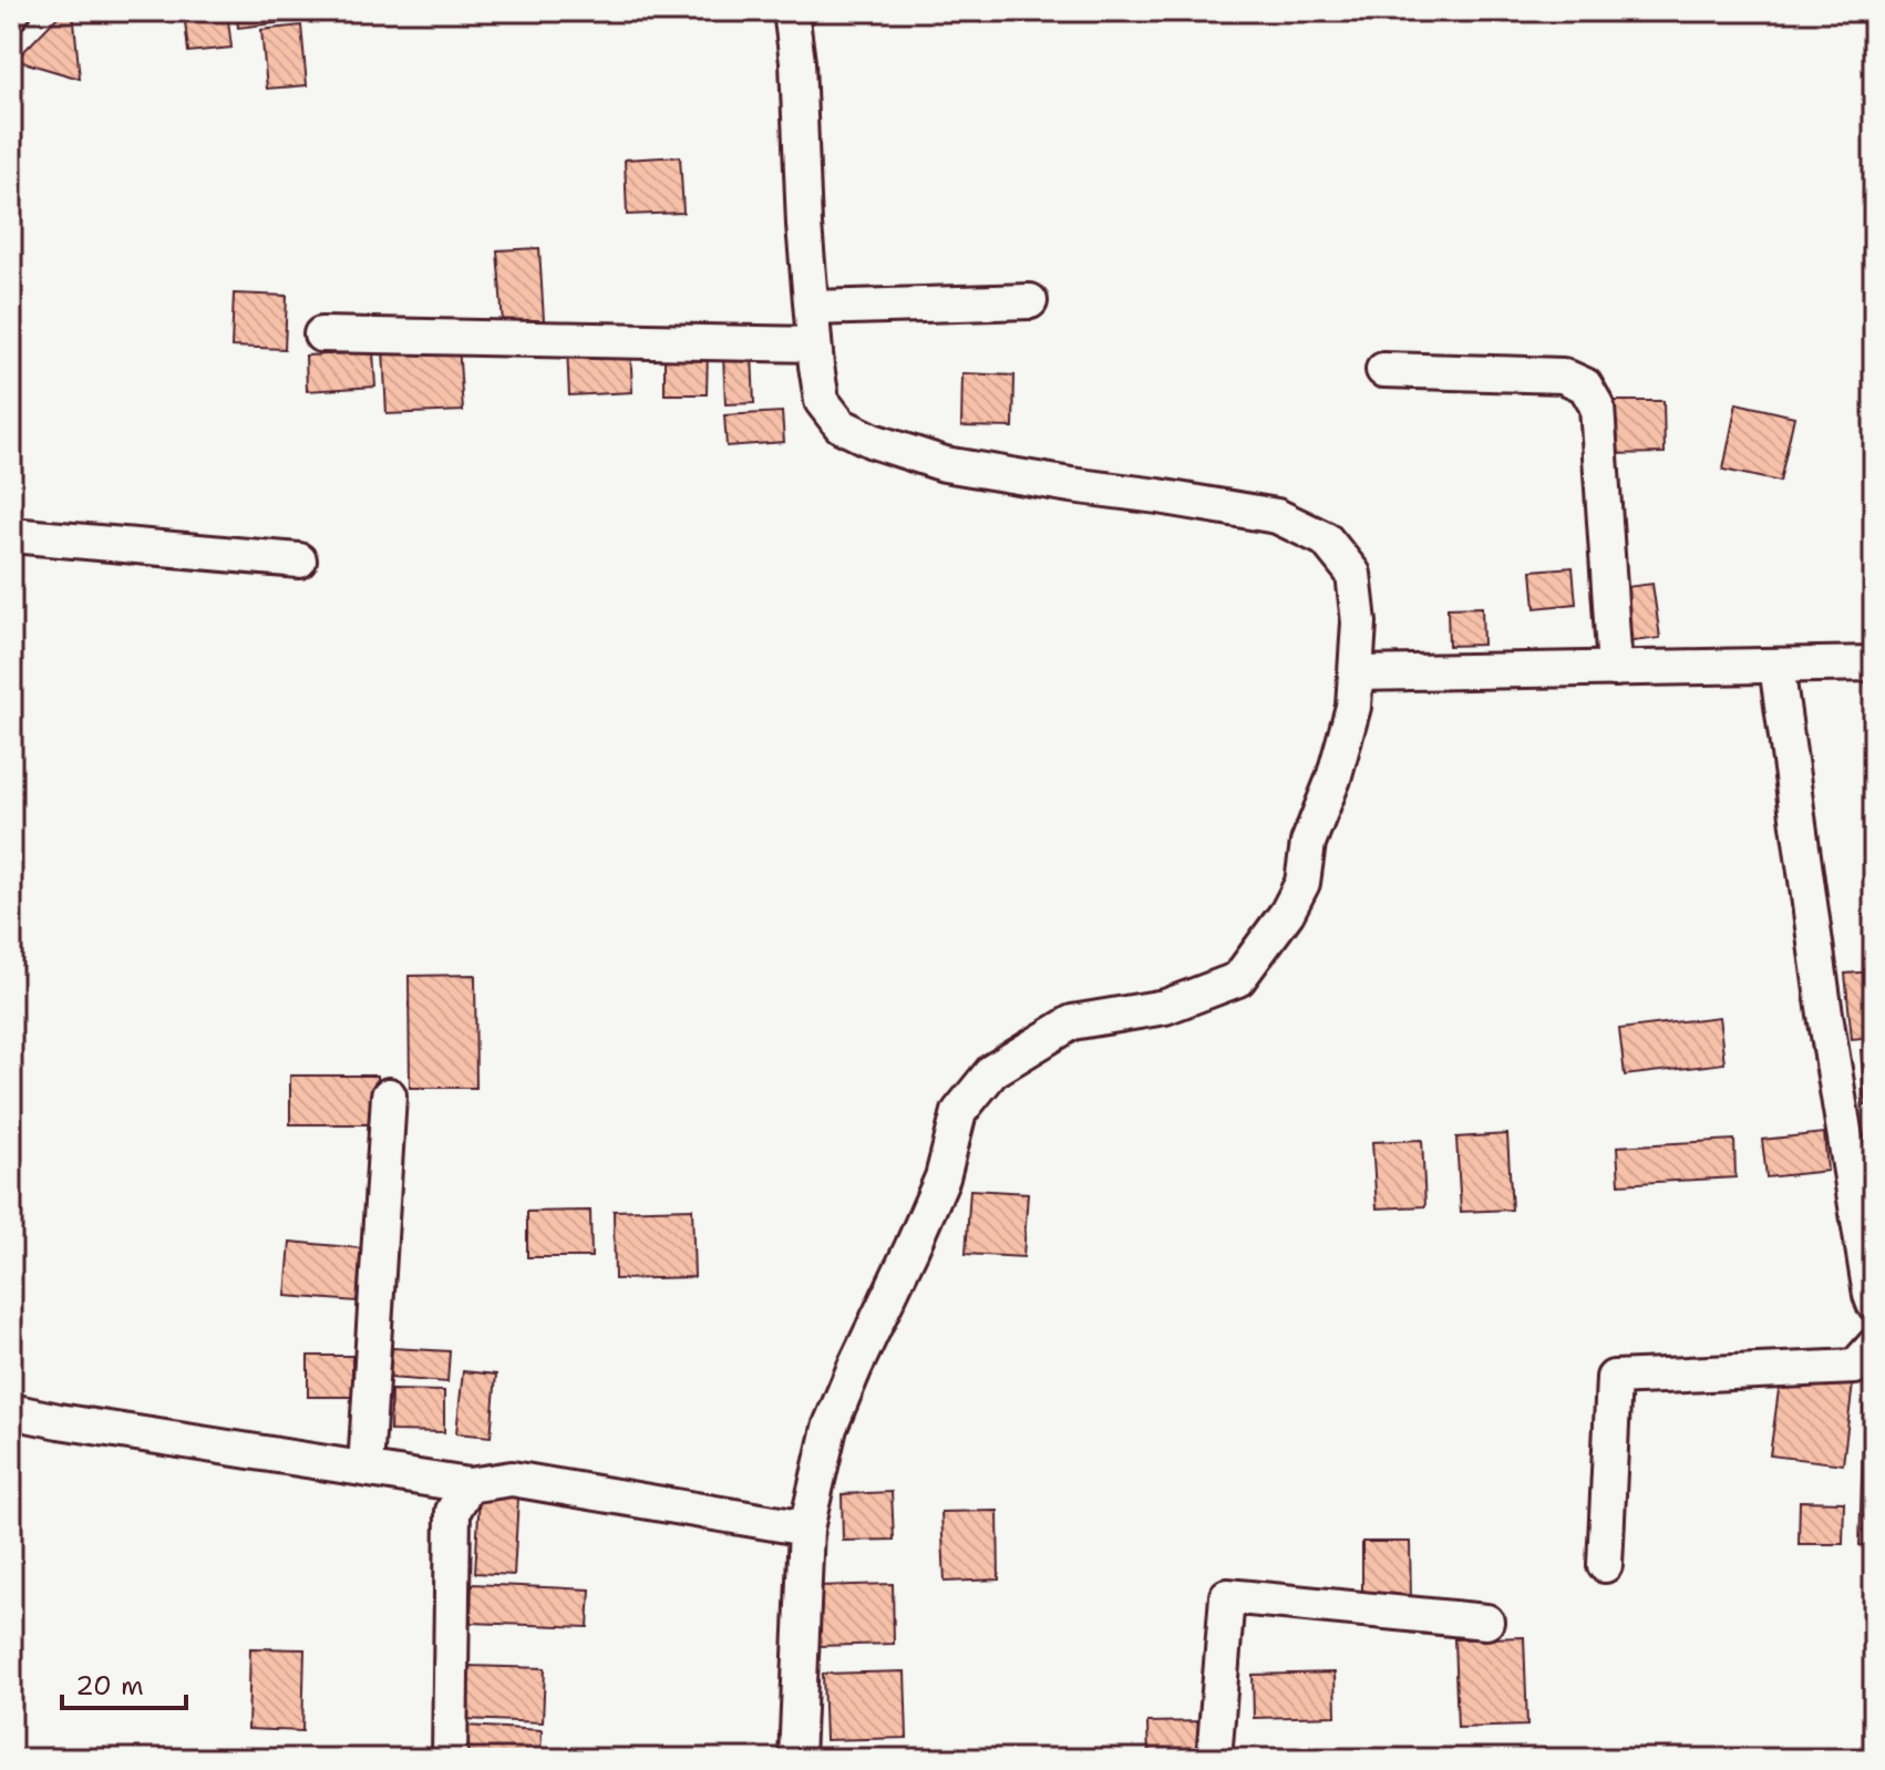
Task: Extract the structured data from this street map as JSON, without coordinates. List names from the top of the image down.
{
  "scale_bar": "20 m"
}
